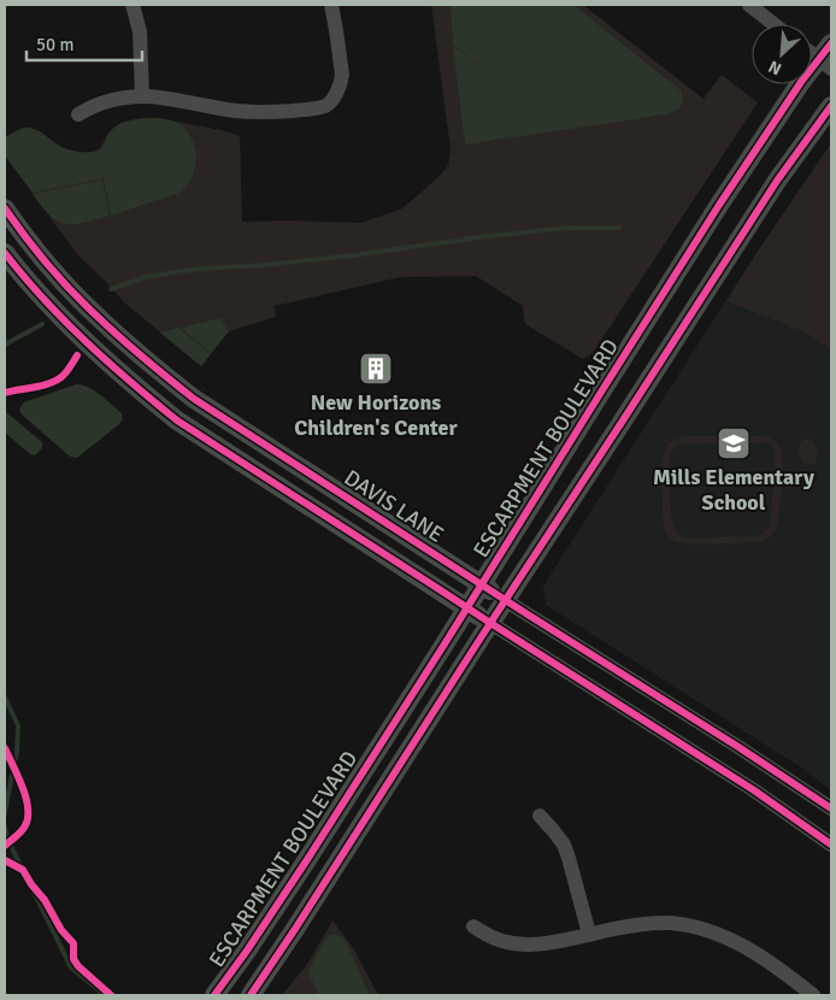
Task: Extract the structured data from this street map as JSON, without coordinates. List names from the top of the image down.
{
  "streets": {
    "main road": ["ESCARPMENT BOULEVARD", "DAVIS LANE"]
  },
  "crossings": [
    ["ESCARPMENT BOULEVARD", "DAVIS LANE"]
  ],
  "places": {
    "building": ["New Horizons Children's Center"],
    "school or university": ["Mills Elementary School"]
  },
  "scale_bar": "50 m",
  "north": "bottom left"
}
